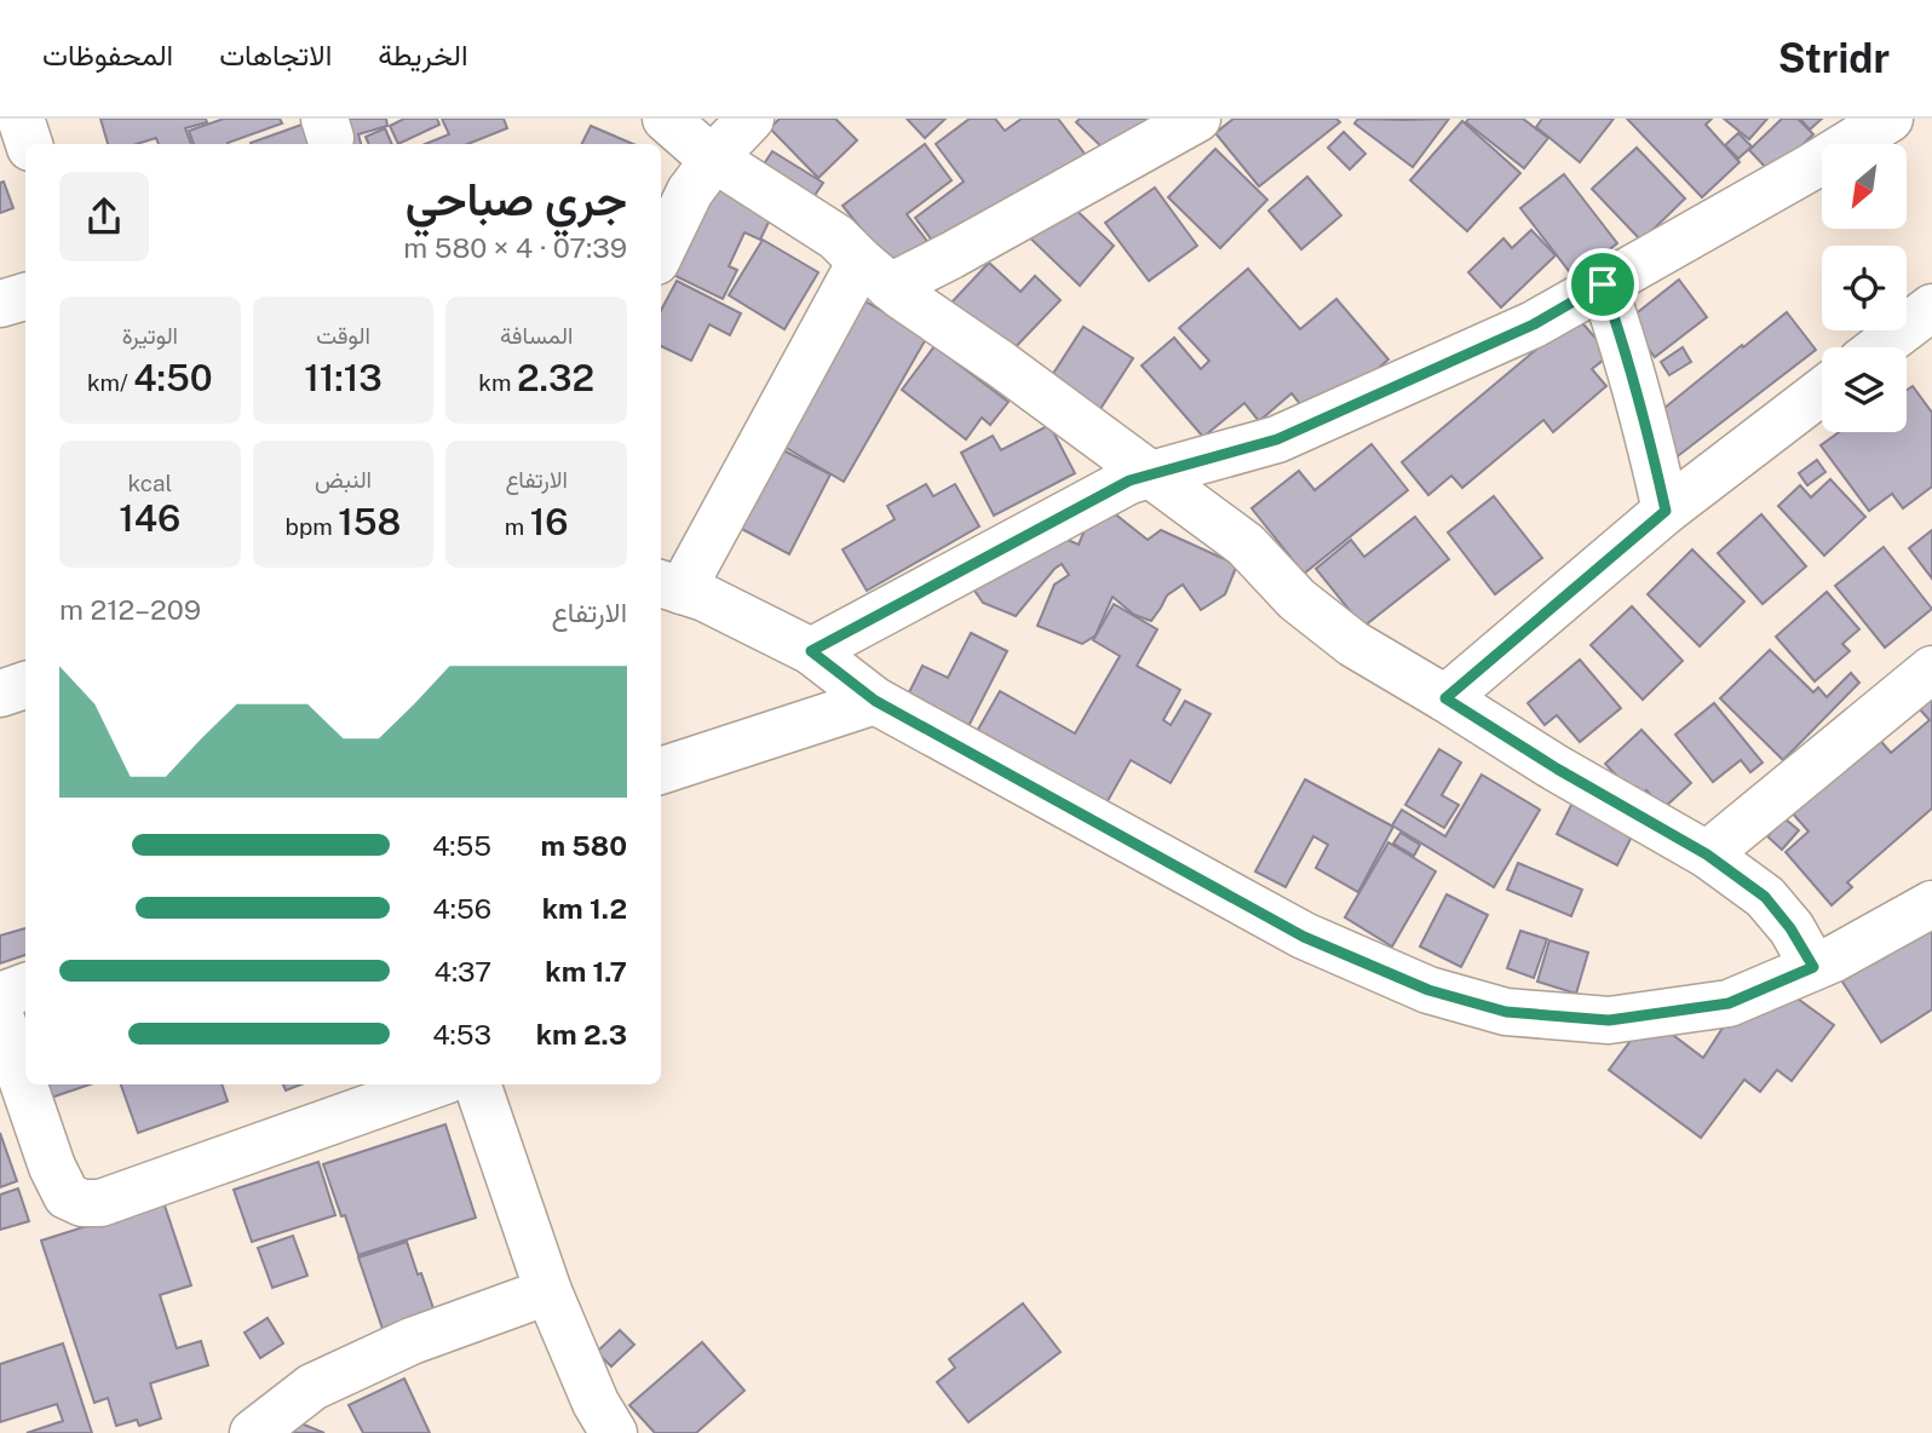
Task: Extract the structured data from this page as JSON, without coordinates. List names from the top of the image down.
{
  "north": "bottom left",
  "page": {
    "header": "Stridr",
    "nav": ["الخريطة", "الاتجاهات", "المحفوظات"],
    "heading": ["جري صباحي", "07:39 · 4 × 580 m"],
    "stats": [
      ["المسافة", "2.32 km"],
      ["الوقت", "11:13"],
      ["الوتيرة", "4:50 /km"],
      ["الارتفاع", "16 m"],
      ["النبض", "158 bpm"],
      ["kcal", "146"]
    ],
    "chart": ["الارتفاع", "209–212 m"],
    "list": [
      {
        "name": "580 m",
        "note": "4:55"
      },
      {
        "name": "1.2 km",
        "note": "4:56"
      },
      {
        "name": "1.7 km",
        "note": "4:37"
      },
      {
        "name": "2.3 km",
        "note": "4:53"
      }
    ]
  }
}
